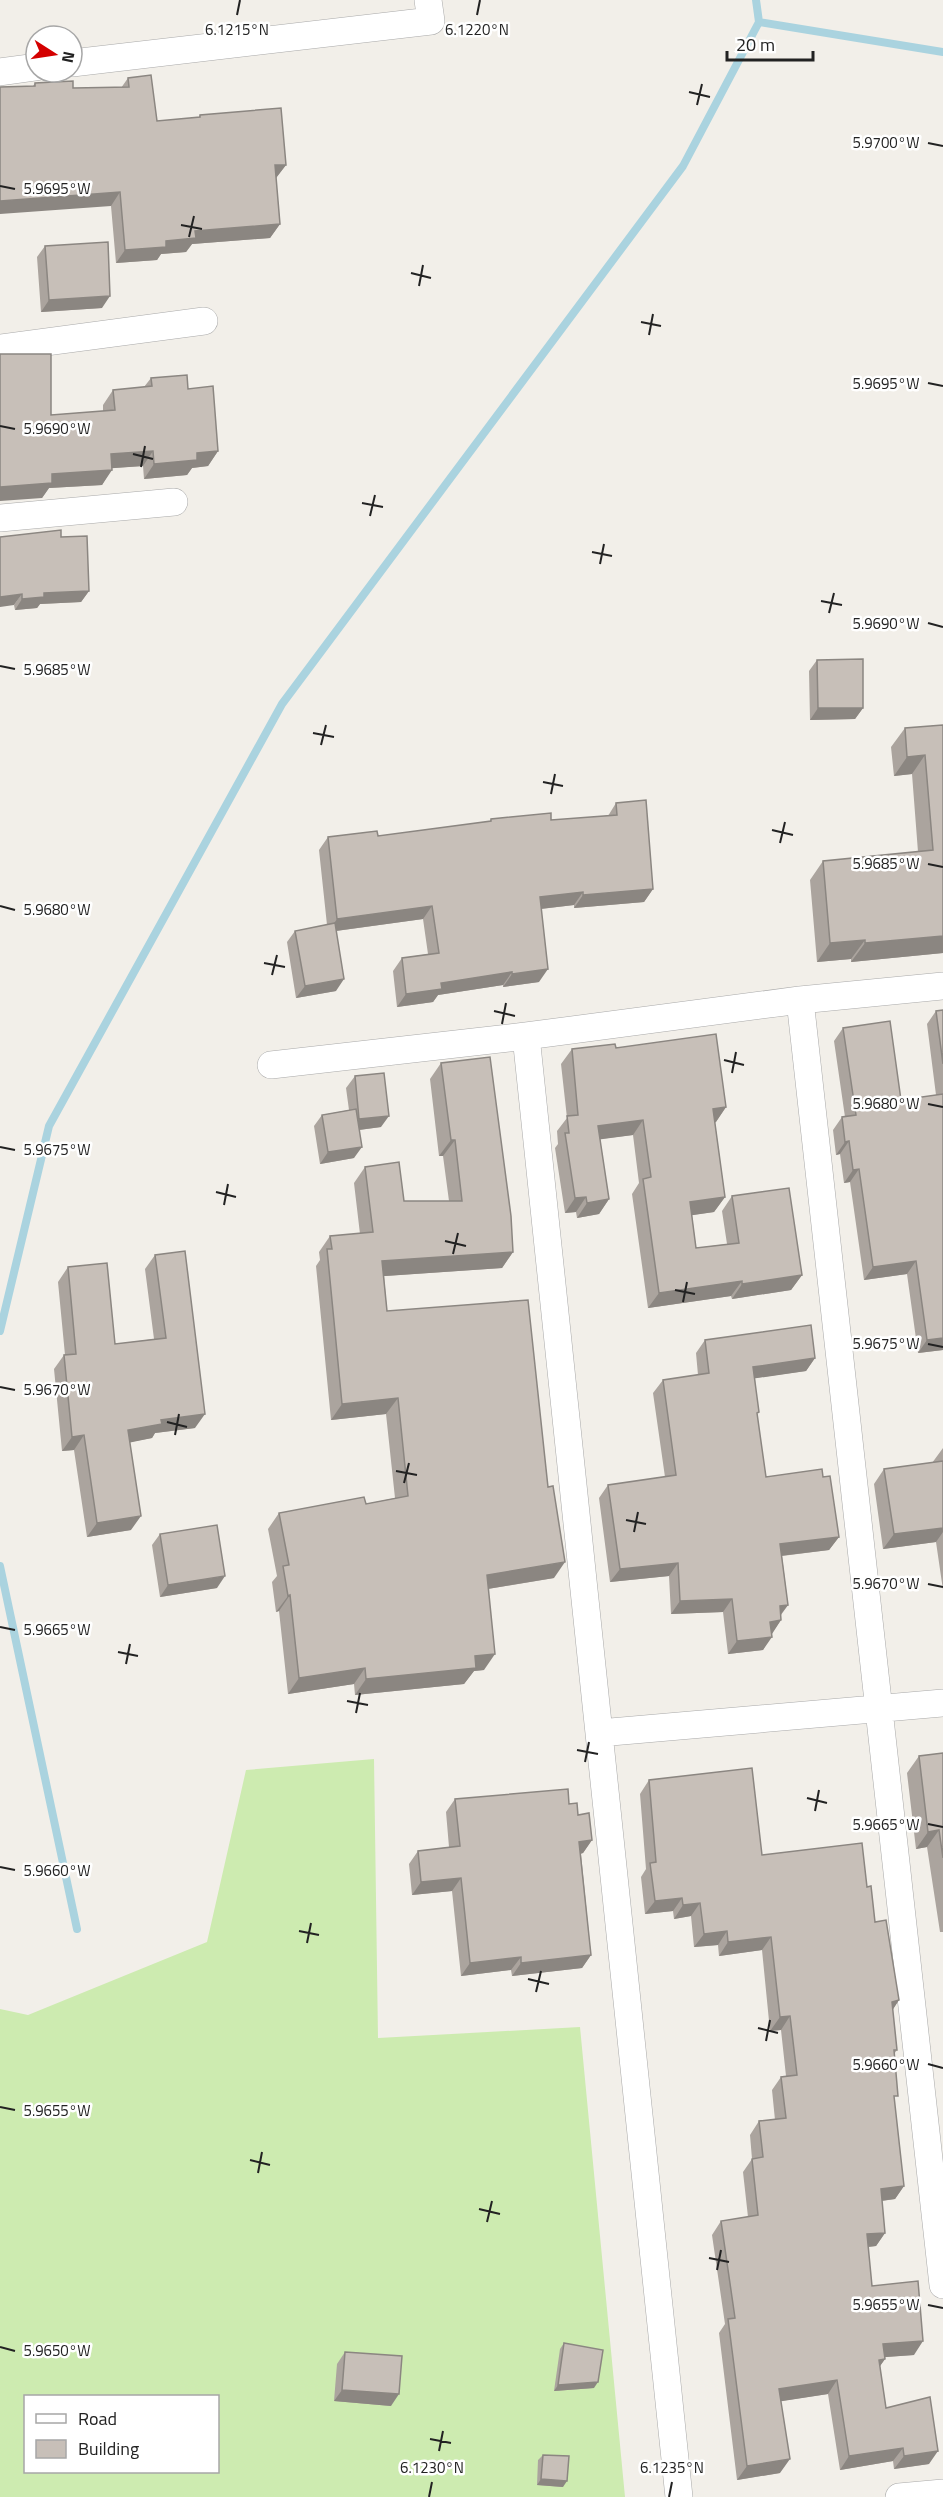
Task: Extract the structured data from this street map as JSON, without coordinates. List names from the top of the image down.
{
  "legend": ["Road", "Building"],
  "scale_bar": "20 m",
  "north": "right",
  "coordinates": [
    "6.1215°N",
    "6.1220°N",
    "5.9700°W",
    "5.9695°W",
    "5.9690°W",
    "5.9685°W",
    "5.9680°W",
    "5.9675°W",
    "5.9670°W",
    "5.9665°W",
    "5.9660°W",
    "5.9655°W",
    "5.9650°W",
    "6.1230°N",
    "6.1235°N"
  ]
}
